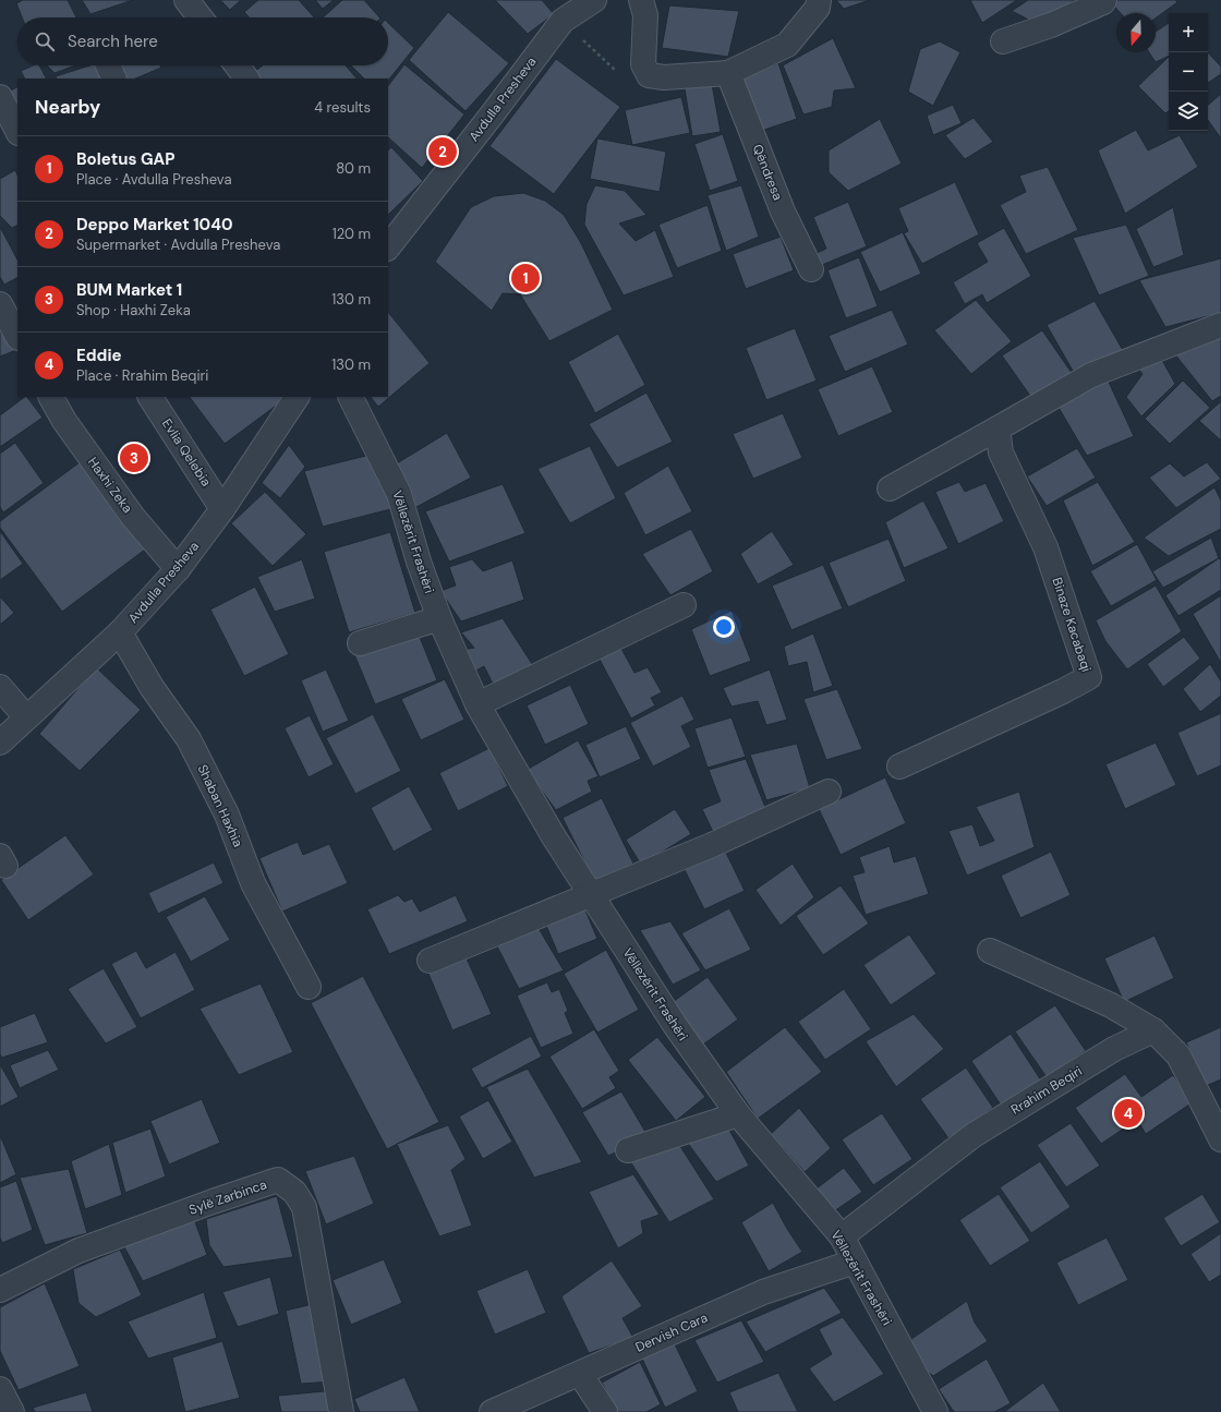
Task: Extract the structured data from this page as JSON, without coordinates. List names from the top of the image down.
{
  "streets": {
    "street": [
      "Avdulla Presheva",
      "Qëndresa",
      "Evlia Qelebia",
      "Haxhi Zeka",
      "Vëllezërit Frashëri",
      "Binaze Kacabaqi",
      "Shaban Haxhia",
      "Rrahim Beqiri",
      "Sylë Zarbinca",
      "Dervish Cara"
    ]
  },
  "crossings": [
    ["Avdulla Presheva", "Evlia Qelebia"],
    ["Avdulla Presheva", "Haxhi Zeka"],
    ["Avdulla Presheva", "Shaban Haxhia"],
    ["Vëllezërit Frashëri", "Rrahim Beqiri"],
    ["Vëllezërit Frashëri", "Dervish Cara"]
  ],
  "north": "bottom",
  "page": {
    "map_buttons": ["+", "−"],
    "search": "Search here",
    "heading": ["Nearby", "4 results"],
    "pins": [
      "2",
      "1",
      "3",
      "4"
    ],
    "list": [
      {
        "mark": "1",
        "name": "Boletus GAP",
        "note": "Place · Avdulla Presheva",
        "value": "80 m"
      },
      {
        "mark": "2",
        "name": "Deppo Market 1040",
        "note": "Supermarket · Avdulla Presheva",
        "value": "120 m"
      },
      {
        "mark": "3",
        "name": "BUM Market 1",
        "note": "Shop · Haxhi Zeka",
        "value": "130 m"
      },
      {
        "mark": "4",
        "name": "Eddie",
        "note": "Place · Rrahim Beqiri",
        "value": "130 m"
      }
    ]
  }
}
